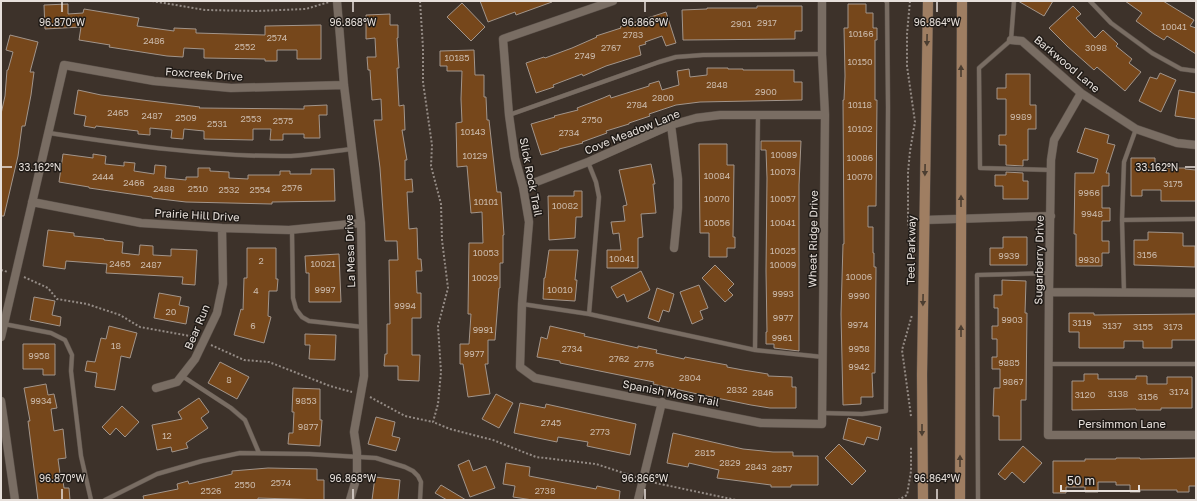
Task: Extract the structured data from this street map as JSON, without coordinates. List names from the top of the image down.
{
  "streets": {
    "main road": ["Teel Parkway"],
    "street": [
      "Barkwood Lane",
      "Foxcreek Drive",
      "Cove Meadow Lane",
      "Slick Rock Trail",
      "Prairie Hill Drive",
      "Wheat Ridge Drive",
      "La Mesa Drive",
      "Sugarberry Drive",
      "Bear Run",
      "Spanish Moss Trail",
      "Persimmon Lane"
    ]
  },
  "crossings": [
    ["Barkwood Lane", "Sugarberry Drive"],
    ["Foxcreek Drive", "La Mesa Drive"],
    ["Cove Meadow Lane", "Slick Rock Trail"],
    ["Cove Meadow Lane", "Wheat Ridge Drive"],
    ["Slick Rock Trail", "Spanish Moss Trail"],
    ["Prairie Hill Drive", "La Mesa Drive"],
    ["Prairie Hill Drive", "Bear Run"],
    ["Wheat Ridge Drive", "Spanish Moss Trail"],
    ["Sugarberry Drive", "Persimmon Lane"]
  ],
  "house_numbers": [
    "2917",
    "2901",
    "10041",
    "10166",
    "2783",
    "2574",
    "2486",
    "2552",
    "2767",
    "3098",
    "2749",
    "10185",
    "10150",
    "2848",
    "2900",
    "2800",
    "2784",
    "10118",
    "2465",
    "2487",
    "9989",
    "2509",
    "2553",
    "2750",
    "2575",
    "2531",
    "10102",
    "10143",
    "2734",
    "10089",
    "10129",
    "10086",
    "10073",
    "10084",
    "2444",
    "10070",
    "2466",
    "3175",
    "2576",
    "2488",
    "2510",
    "2532",
    "2554",
    "9966",
    "10070",
    "10057",
    "10101",
    "10082",
    "9948",
    "10056",
    "10041",
    "10025",
    "10053",
    "3156",
    "9939",
    "10041",
    "9930",
    "2",
    "2465",
    "10021",
    "2487",
    "10009",
    "10006",
    "10029",
    "9997",
    "10010",
    "4",
    "9993",
    "9990",
    "9994",
    "20",
    "9977",
    "9903",
    "3119",
    "9974",
    "6",
    "3137",
    "3155",
    "3173",
    "9991",
    "9961",
    "18",
    "2734",
    "9958",
    "9977",
    "9958",
    "2762",
    "9885",
    "2776",
    "9942",
    "2804",
    "8",
    "9867",
    "2832",
    "3174",
    "2846",
    "3138",
    "3120",
    "3156",
    "9934",
    "9853",
    "2745",
    "9877",
    "2773",
    "12",
    "2815",
    "2829",
    "2843",
    "2857",
    "2574",
    "2550",
    "2526",
    "2738"
  ],
  "scale_bar": "50 m",
  "coordinates": [
    "96.870°W",
    "96.868°W",
    "96.866°W",
    "96.864°W",
    "33.162°N"
  ]
}
